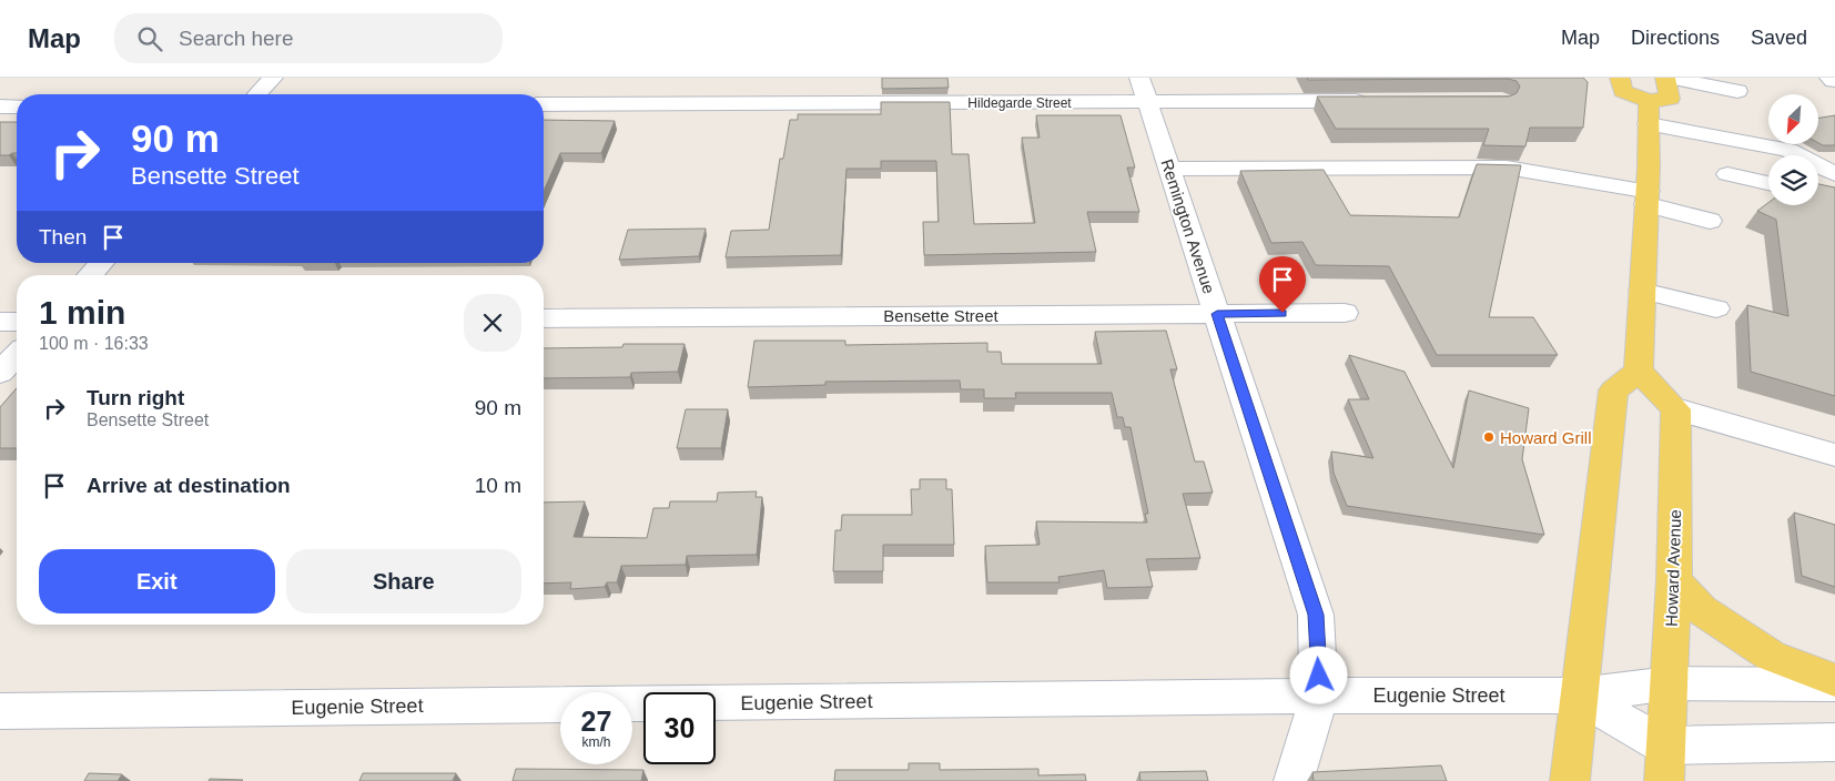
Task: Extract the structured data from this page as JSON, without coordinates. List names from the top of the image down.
{
  "streets": {
    "main road": ["Howard Avenue"],
    "street": [
      "Hildegarde Street",
      "Remington Avenue",
      "Bensette Street",
      "Eugenie Street"
    ]
  },
  "crossings": [
    ["Hildegarde Street", "Remington Avenue"],
    ["Remington Avenue", "Bensette Street"],
    ["Remington Avenue", "Eugenie Street"],
    ["Howard Avenue", "Eugenie Street"]
  ],
  "places": ["Howard Grill"],
  "north": "bottom left",
  "page": {
    "header": "Map",
    "search": "Search here",
    "nav": ["Map", "Directions", "Saved"],
    "turn": ["90 m", "Bensette Street"],
    "then": "Then",
    "heading": ["1 min", "100 m · 16:33"],
    "list": [
      {
        "name": "Turn right",
        "note": "Bensette Street",
        "value": "90 m"
      },
      {
        "name": "Arrive at destination",
        "value": "10 m"
      }
    ],
    "buttons": ["Exit", "Share"],
    "speed": "27 km/h",
    "limit": "30"
  }
}
